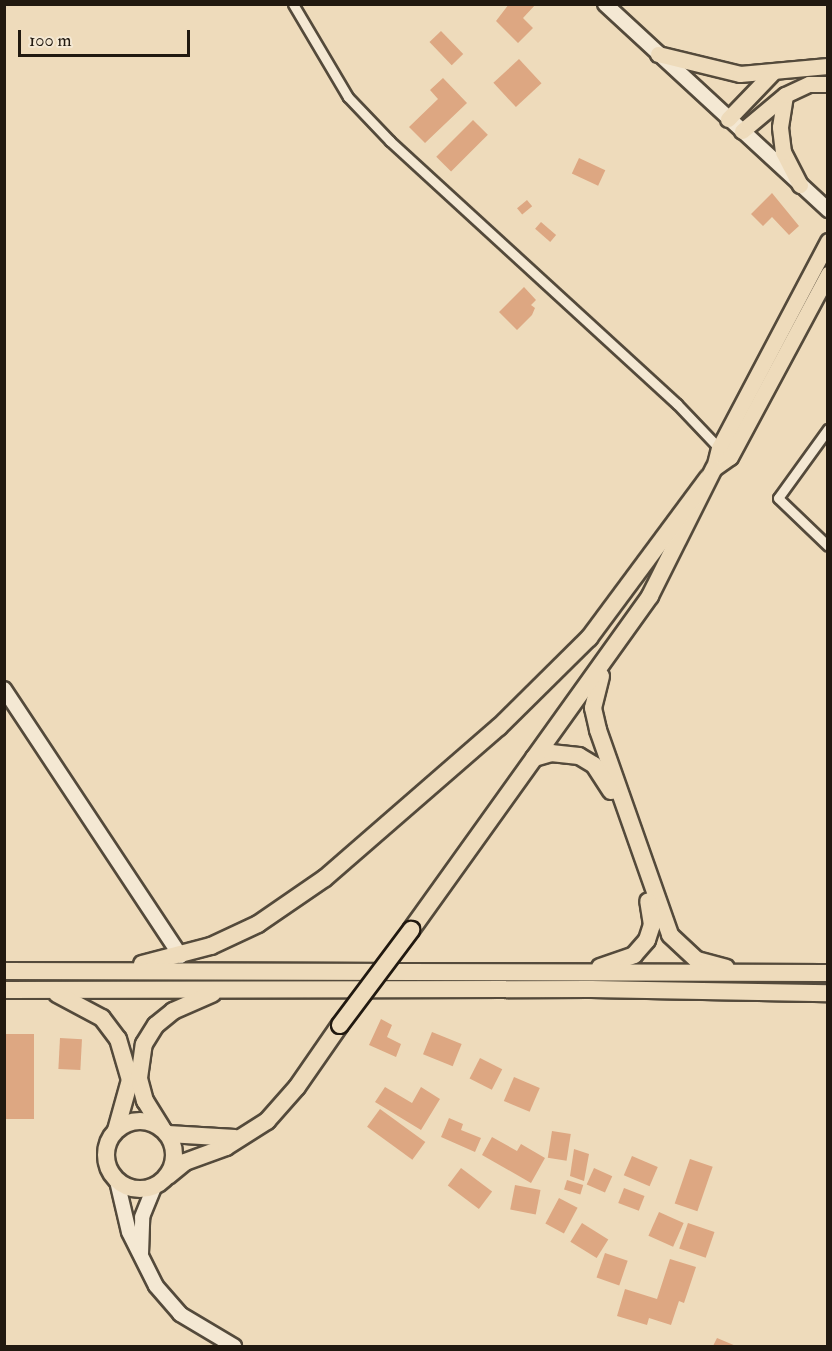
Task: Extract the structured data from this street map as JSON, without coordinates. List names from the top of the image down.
{
  "scale_bar": "100 m"
}
